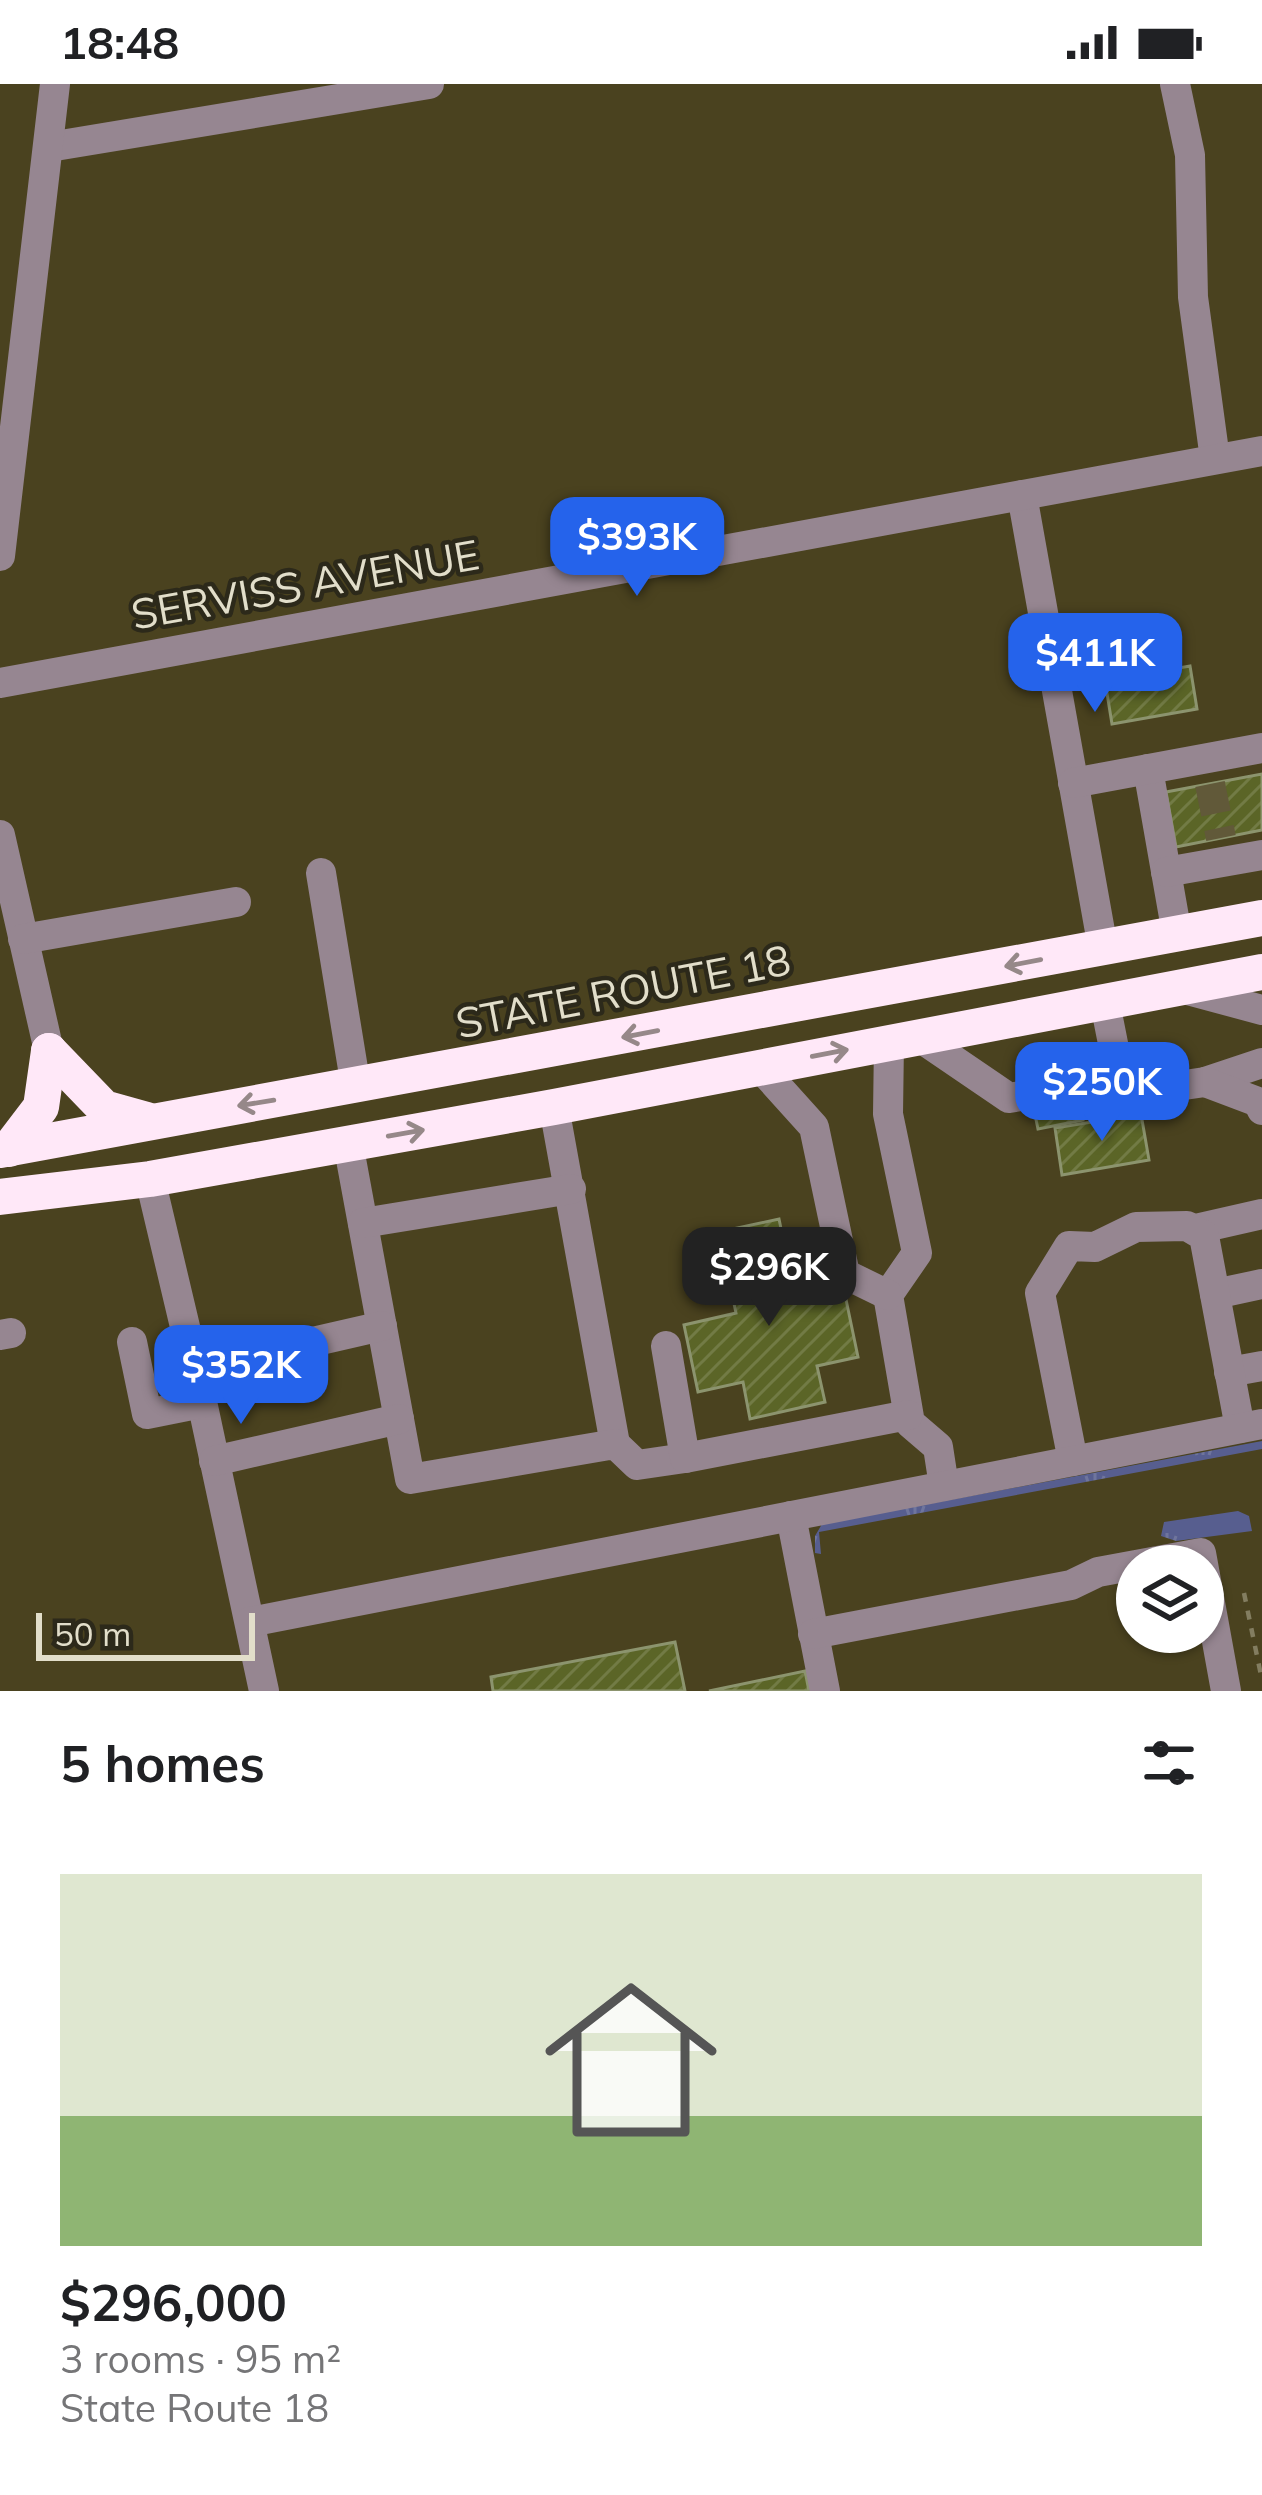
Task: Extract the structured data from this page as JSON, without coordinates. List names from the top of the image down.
{
  "streets": {
    "highway": ["STATE ROUTE 18"],
    "street": ["SERVISS AVENUE"]
  },
  "scale_bar": "50 m",
  "page": {
    "status": "18:48",
    "price": [
      "$393K",
      "$411K",
      "$250K",
      "$296K",
      "$352K"
    ],
    "scale": "50 m",
    "heading": "5 homes",
    "list": [
      {
        "name": "$296,000",
        "note": "3 rooms · 95 m² · State Route 18"
      }
    ]
  }
}
